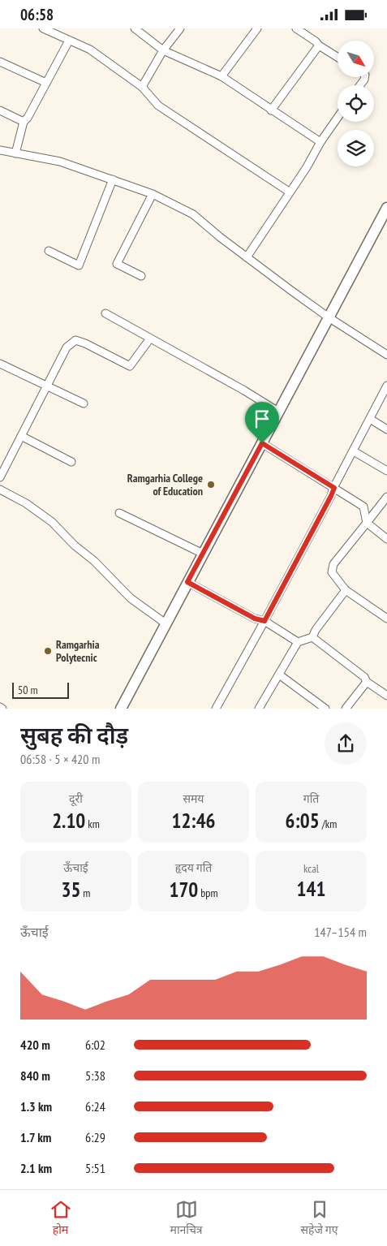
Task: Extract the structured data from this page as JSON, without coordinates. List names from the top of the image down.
{
  "places": ["Ramgarhia College of Education", "Ramgarhia Polytecnic"],
  "scale_bar": "50 m",
  "north": "bottom right",
  "page": {
    "status": "06:58",
    "scale": "50 m",
    "heading": ["सुबह की दौड़", "06:58 · 5 × 420 m"],
    "stats": [
      ["दूरी", "2.10 km"],
      ["समय", "12:46"],
      ["गति", "6:05 /km"],
      ["ऊँचाई", "35 m"],
      ["हृदय गति", "170 bpm"],
      ["kcal", "141"]
    ],
    "chart": ["ऊँचाई", "147–154 m"],
    "list": [
      {
        "name": "420 m",
        "note": "6:02"
      },
      {
        "name": "840 m",
        "note": "5:38"
      },
      {
        "name": "1.3 km",
        "note": "6:24"
      },
      {
        "name": "1.7 km",
        "note": "6:29"
      },
      {
        "name": "2.1 km",
        "note": "5:51"
      }
    ],
    "tabs": ["होम", "मानचित्र", "सहेजे गए"]
  }
}
